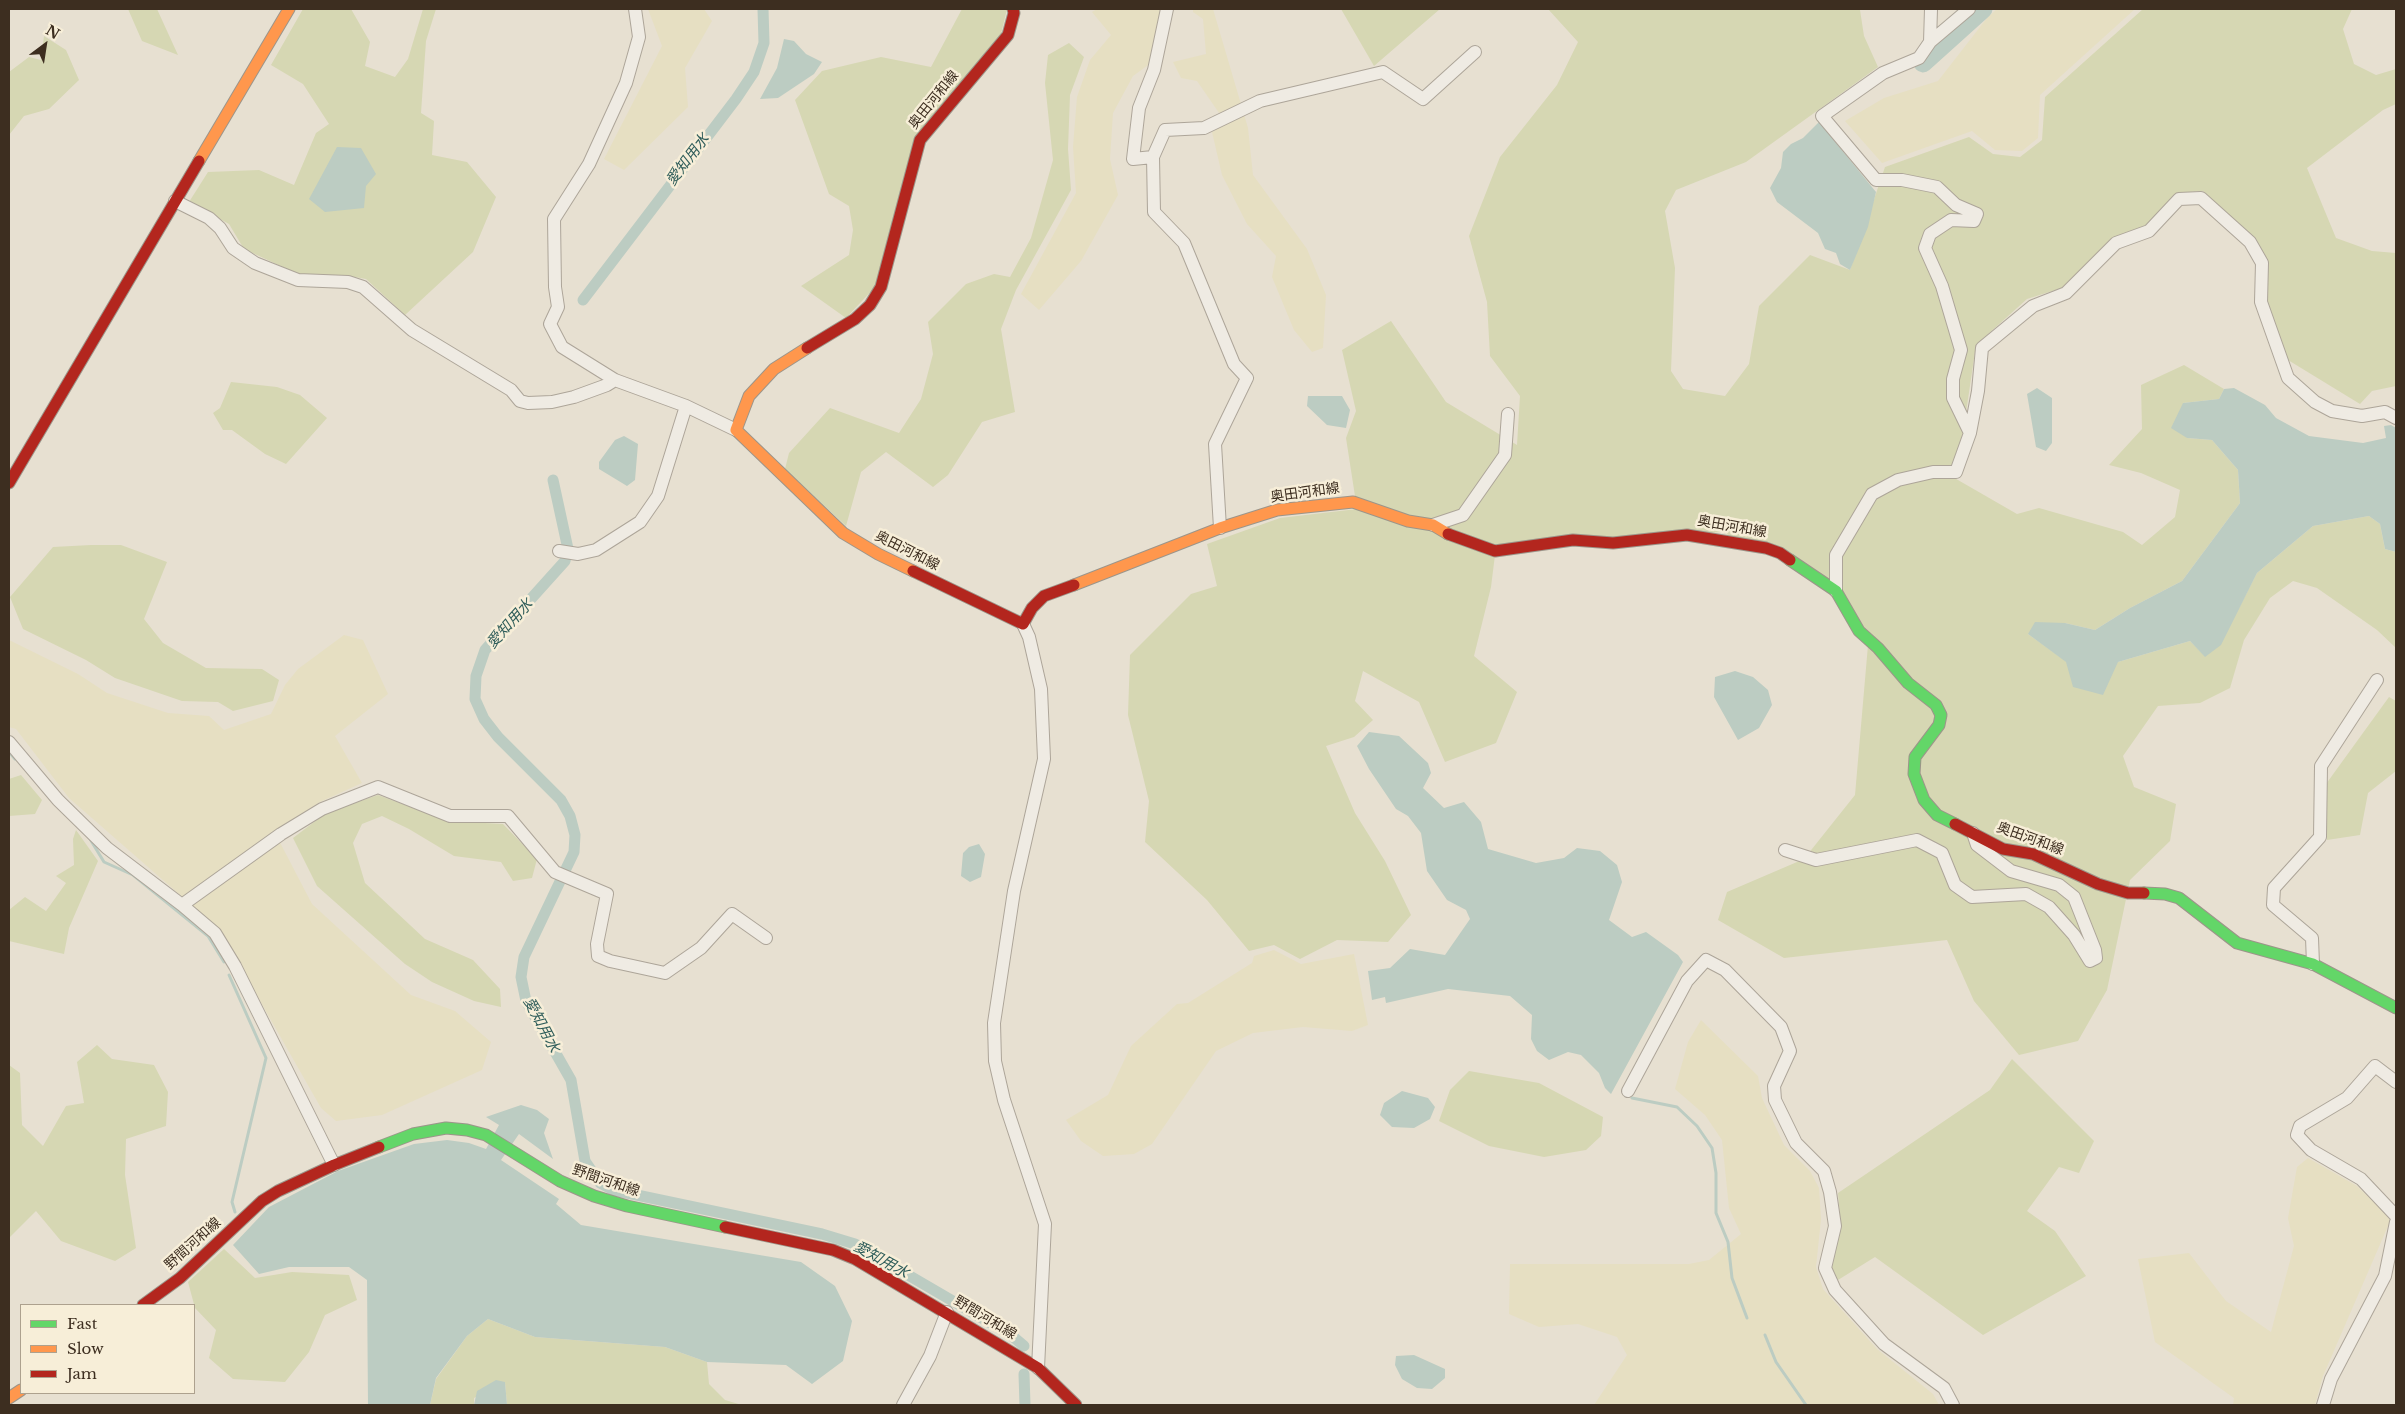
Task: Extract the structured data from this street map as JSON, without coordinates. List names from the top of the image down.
{
  "streets": {
    "main road": ["奥田河和線", "野間河和線"]
  },
  "water": ["愛知用水"],
  "legend": ["Fast", "Slow", "Jam"],
  "north": "top right"
}
